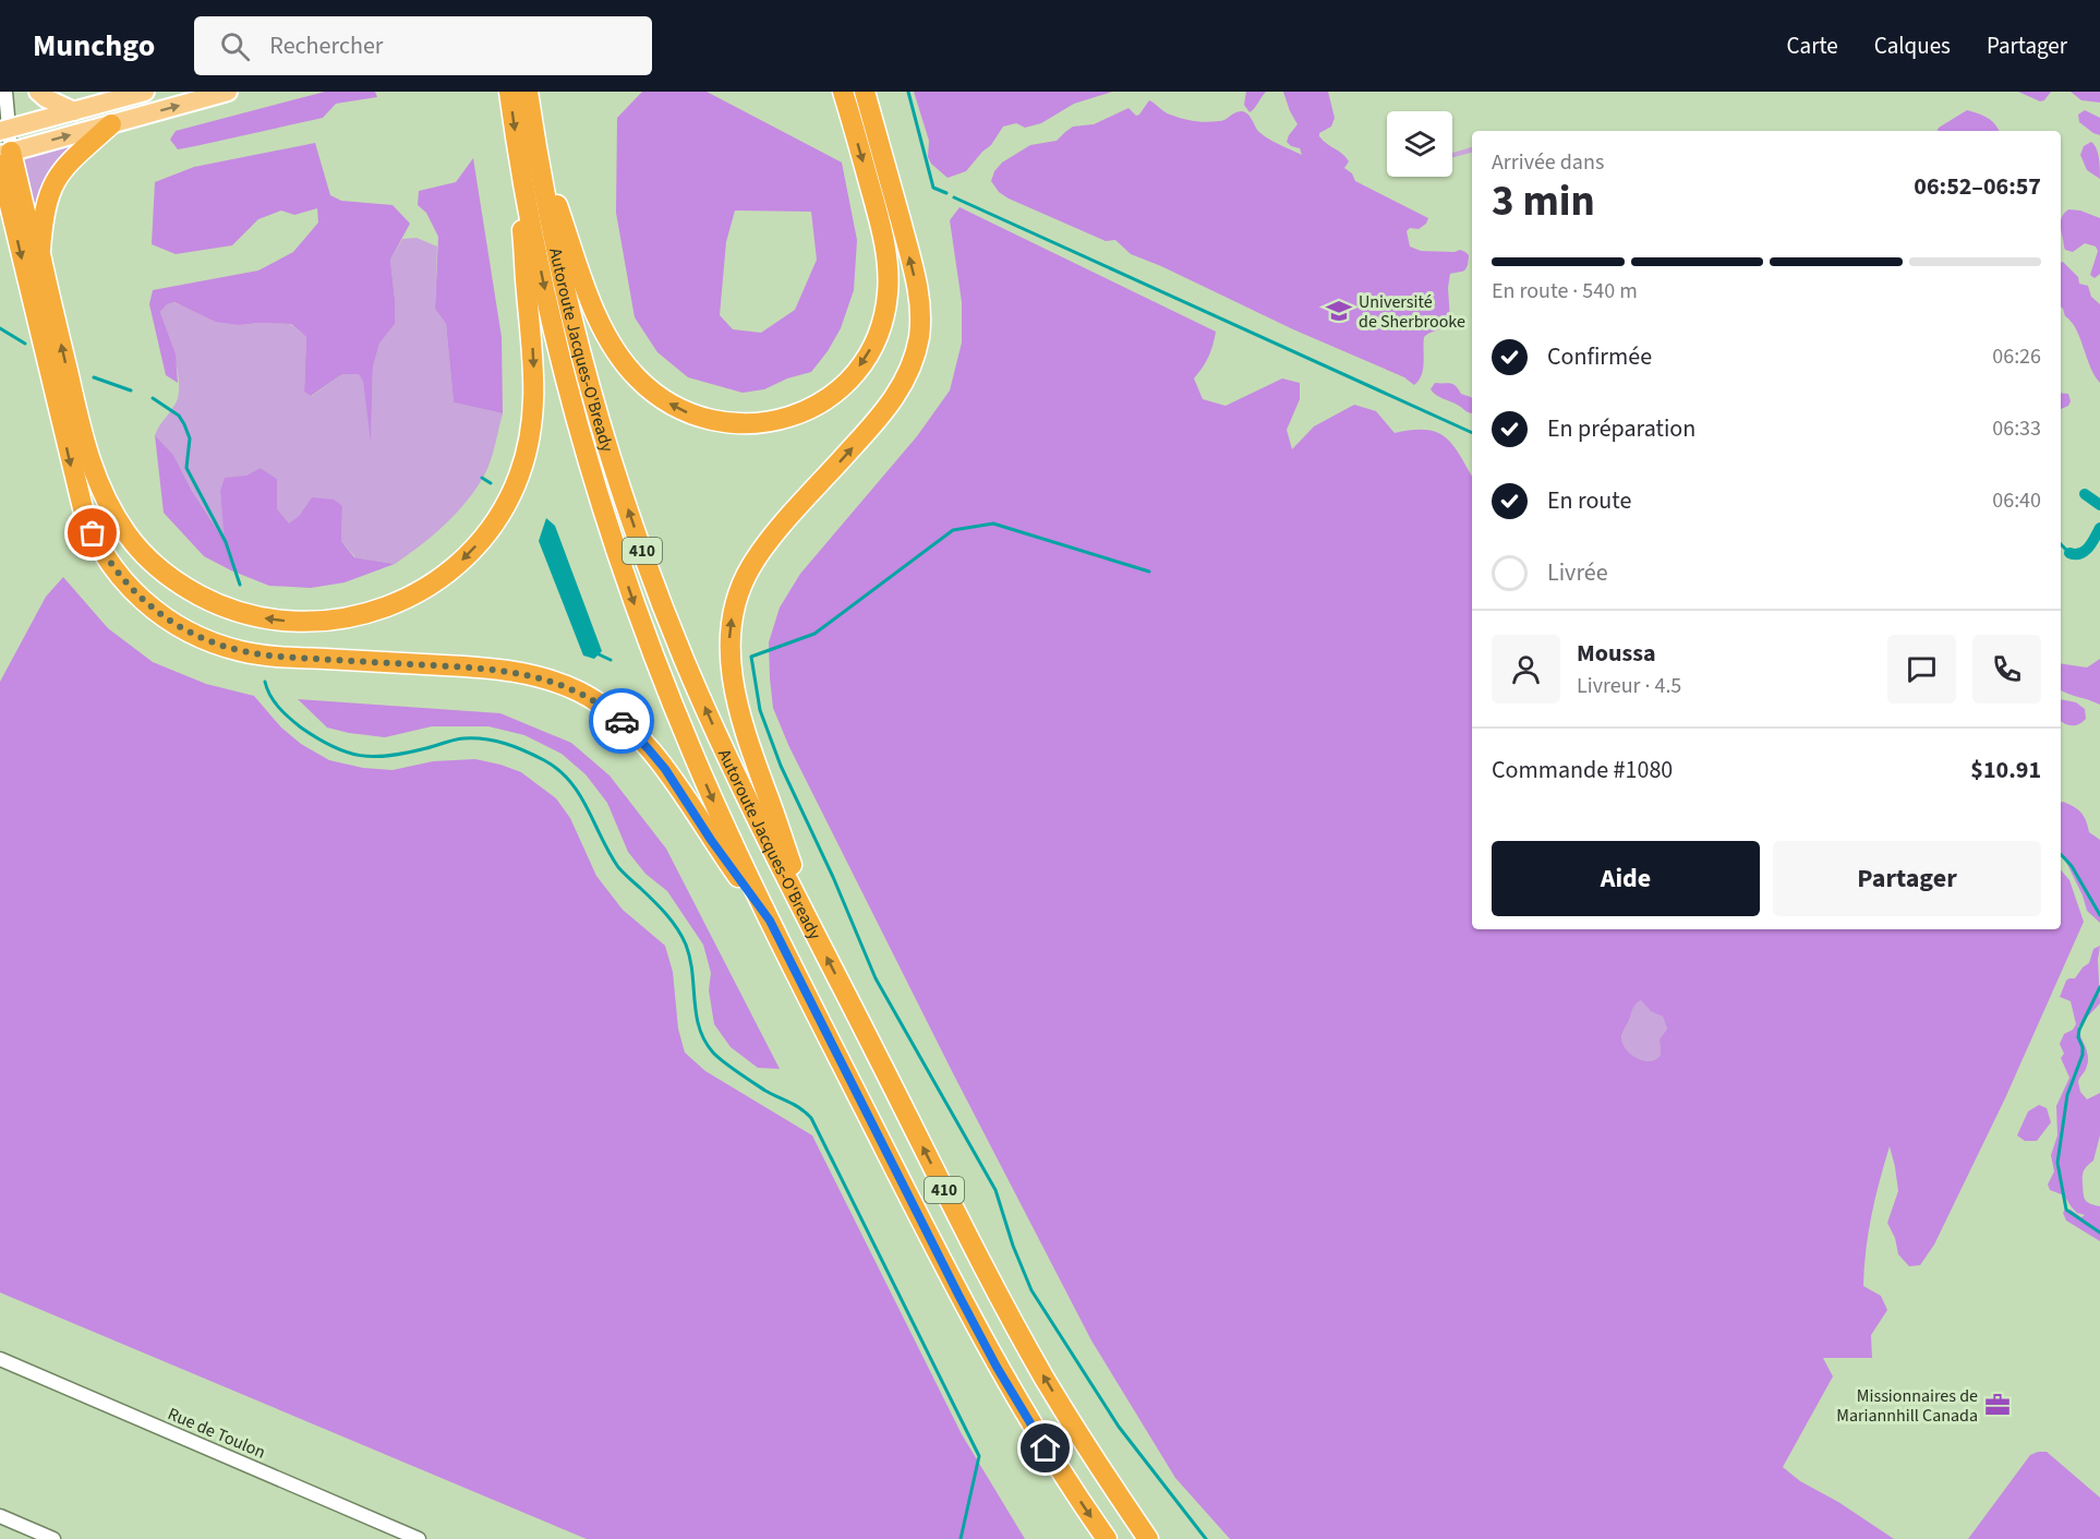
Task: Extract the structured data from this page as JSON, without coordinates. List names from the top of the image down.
{
  "streets": {
    "highway": ["Autoroute Jacques-O'Bready", "410"],
    "street": ["Rue de Toulon"]
  },
  "places": {
    "school or university": ["Université de Sherbrooke"],
    "office": ["Missionnaires de Mariannhill Canada"]
  },
  "page": {
    "header": "Munchgo",
    "search": "Rechercher",
    "nav": ["Carte", "Calques", "Partager"],
    "heading": ["3 min", "Arrivée dans", "06:52–06:57"],
    "panel": [
      "Moussa",
      "Livreur · 4.5",
      "Commande #1080",
      "$10.91"
    ],
    "bar": "En route · 540 m",
    "list": [
      ["Confirmée", "06:26"],
      ["En préparation", "06:33"],
      ["En route", "06:40"],
      "Livrée"
    ],
    "buttons": ["Aide", "Partager"]
  }
}
